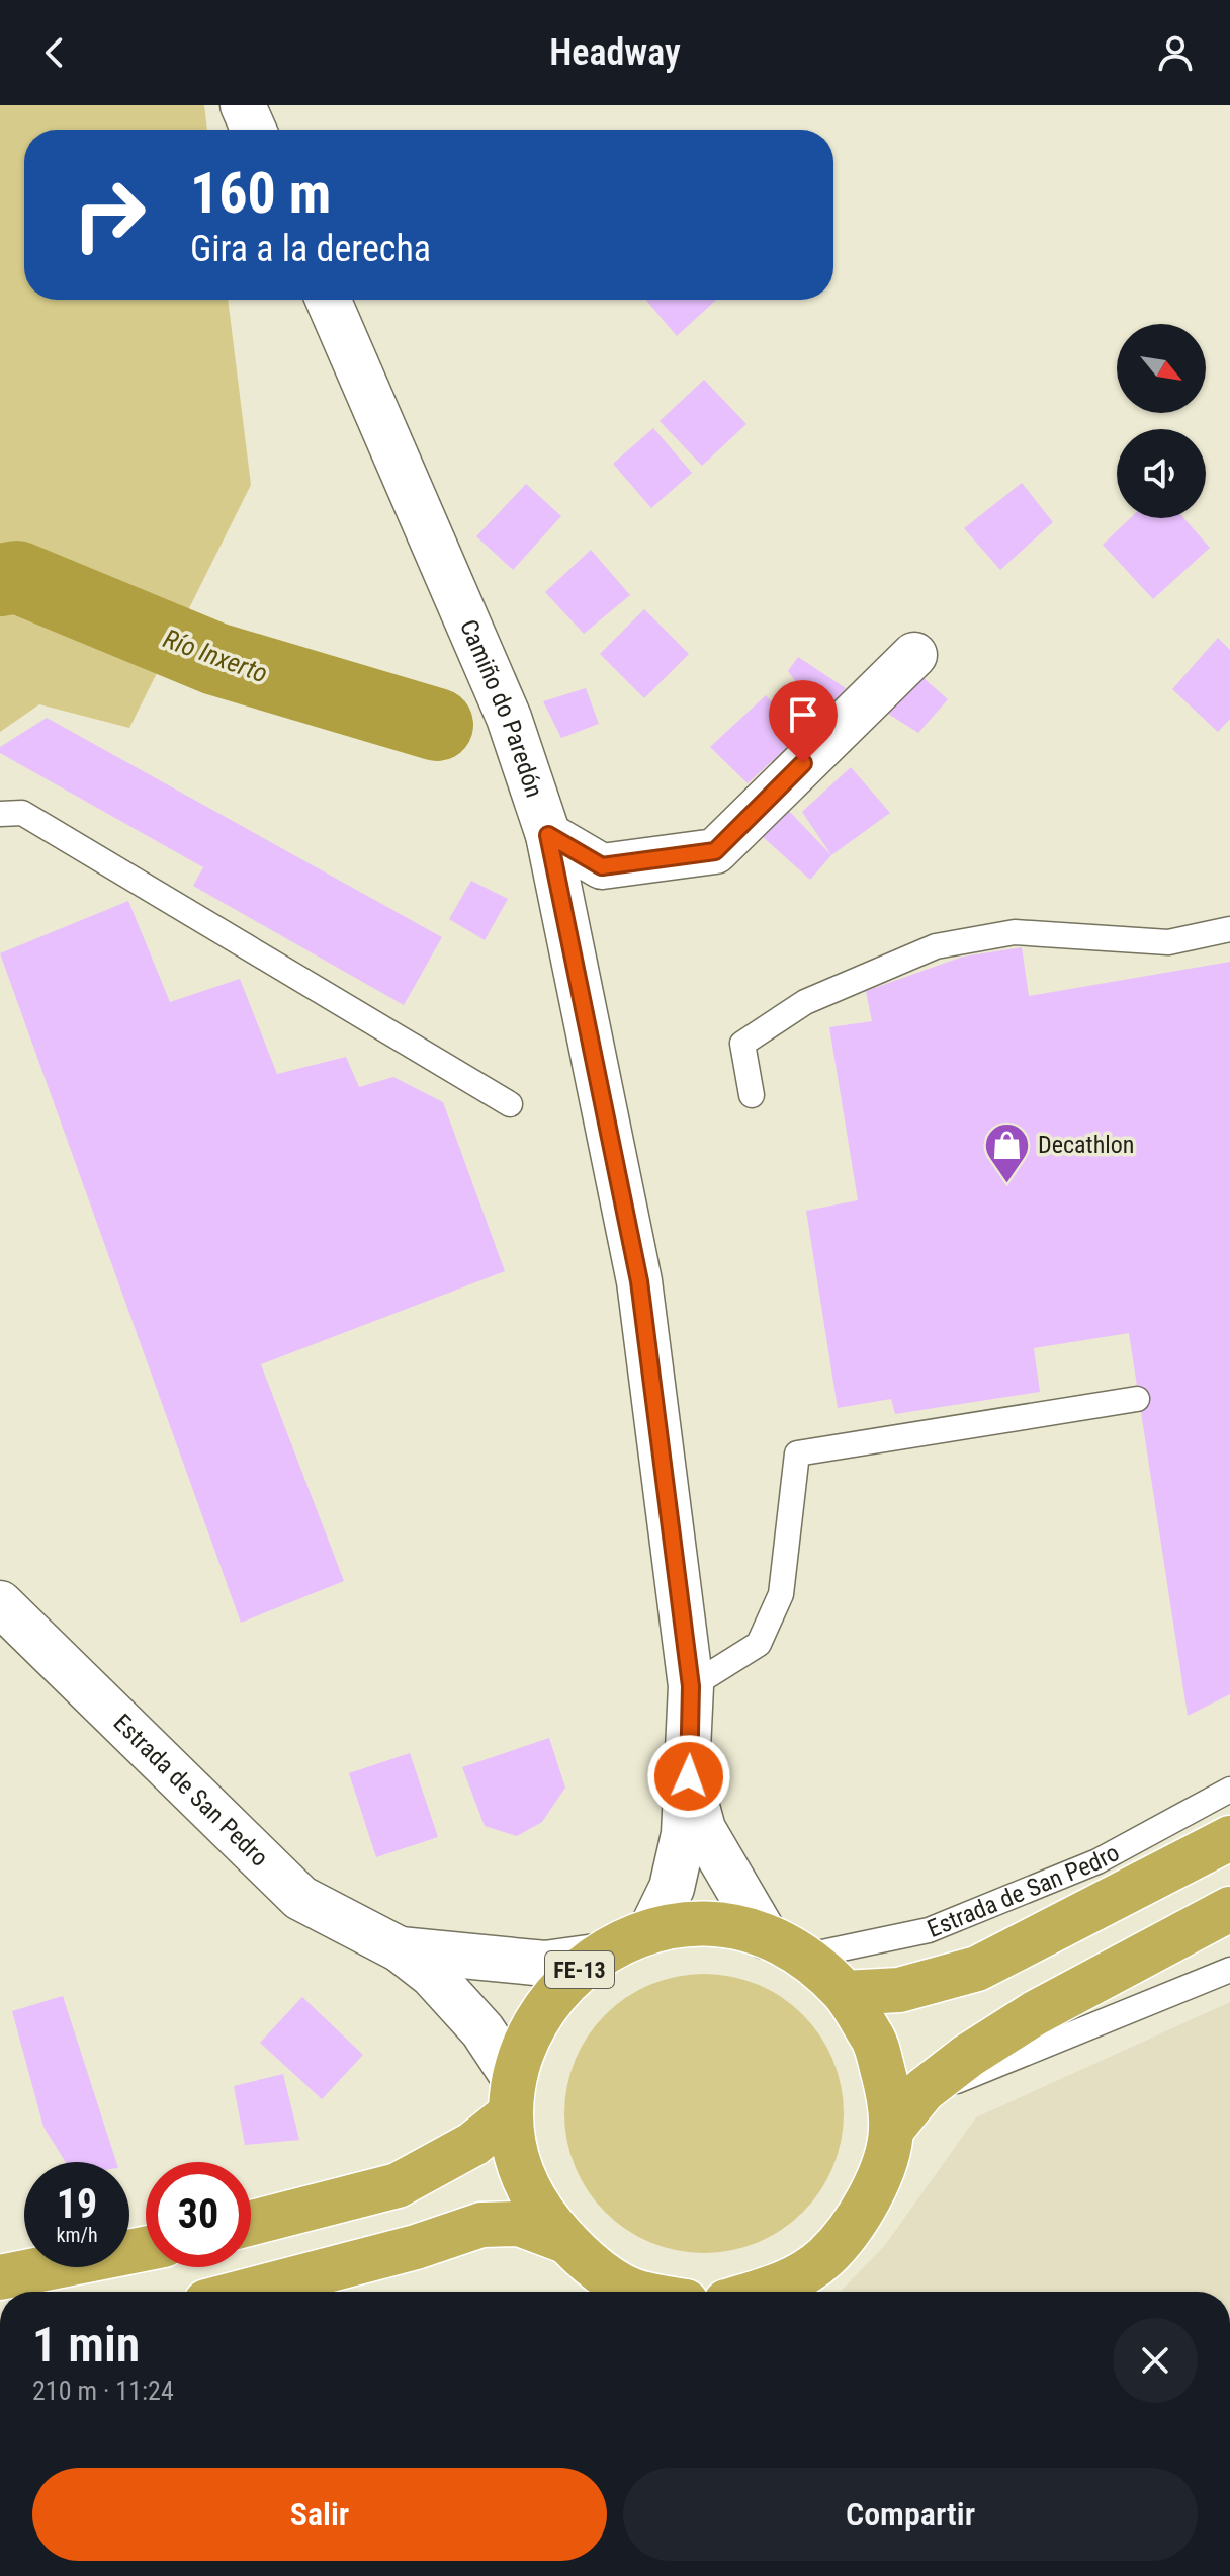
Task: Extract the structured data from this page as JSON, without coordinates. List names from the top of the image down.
{
  "streets": {
    "highway": ["FE-13"],
    "street": ["Camiño do Paredón", "Estrada de San Pedro"]
  },
  "crossings": [
    ["Estrada de San Pedro", "FE-13"]
  ],
  "water": ["Río Inxerto"],
  "places": {
    "shop": ["Decathlon"]
  },
  "north": "bottom right",
  "page": {
    "header": "Headway",
    "turn": ["160 m", "Gira a la derecha"],
    "speed": "19 km/h",
    "limit": "30",
    "heading": ["1 min", "210 m · 11:24"],
    "buttons": ["Salir", "Compartir"]
  }
}
